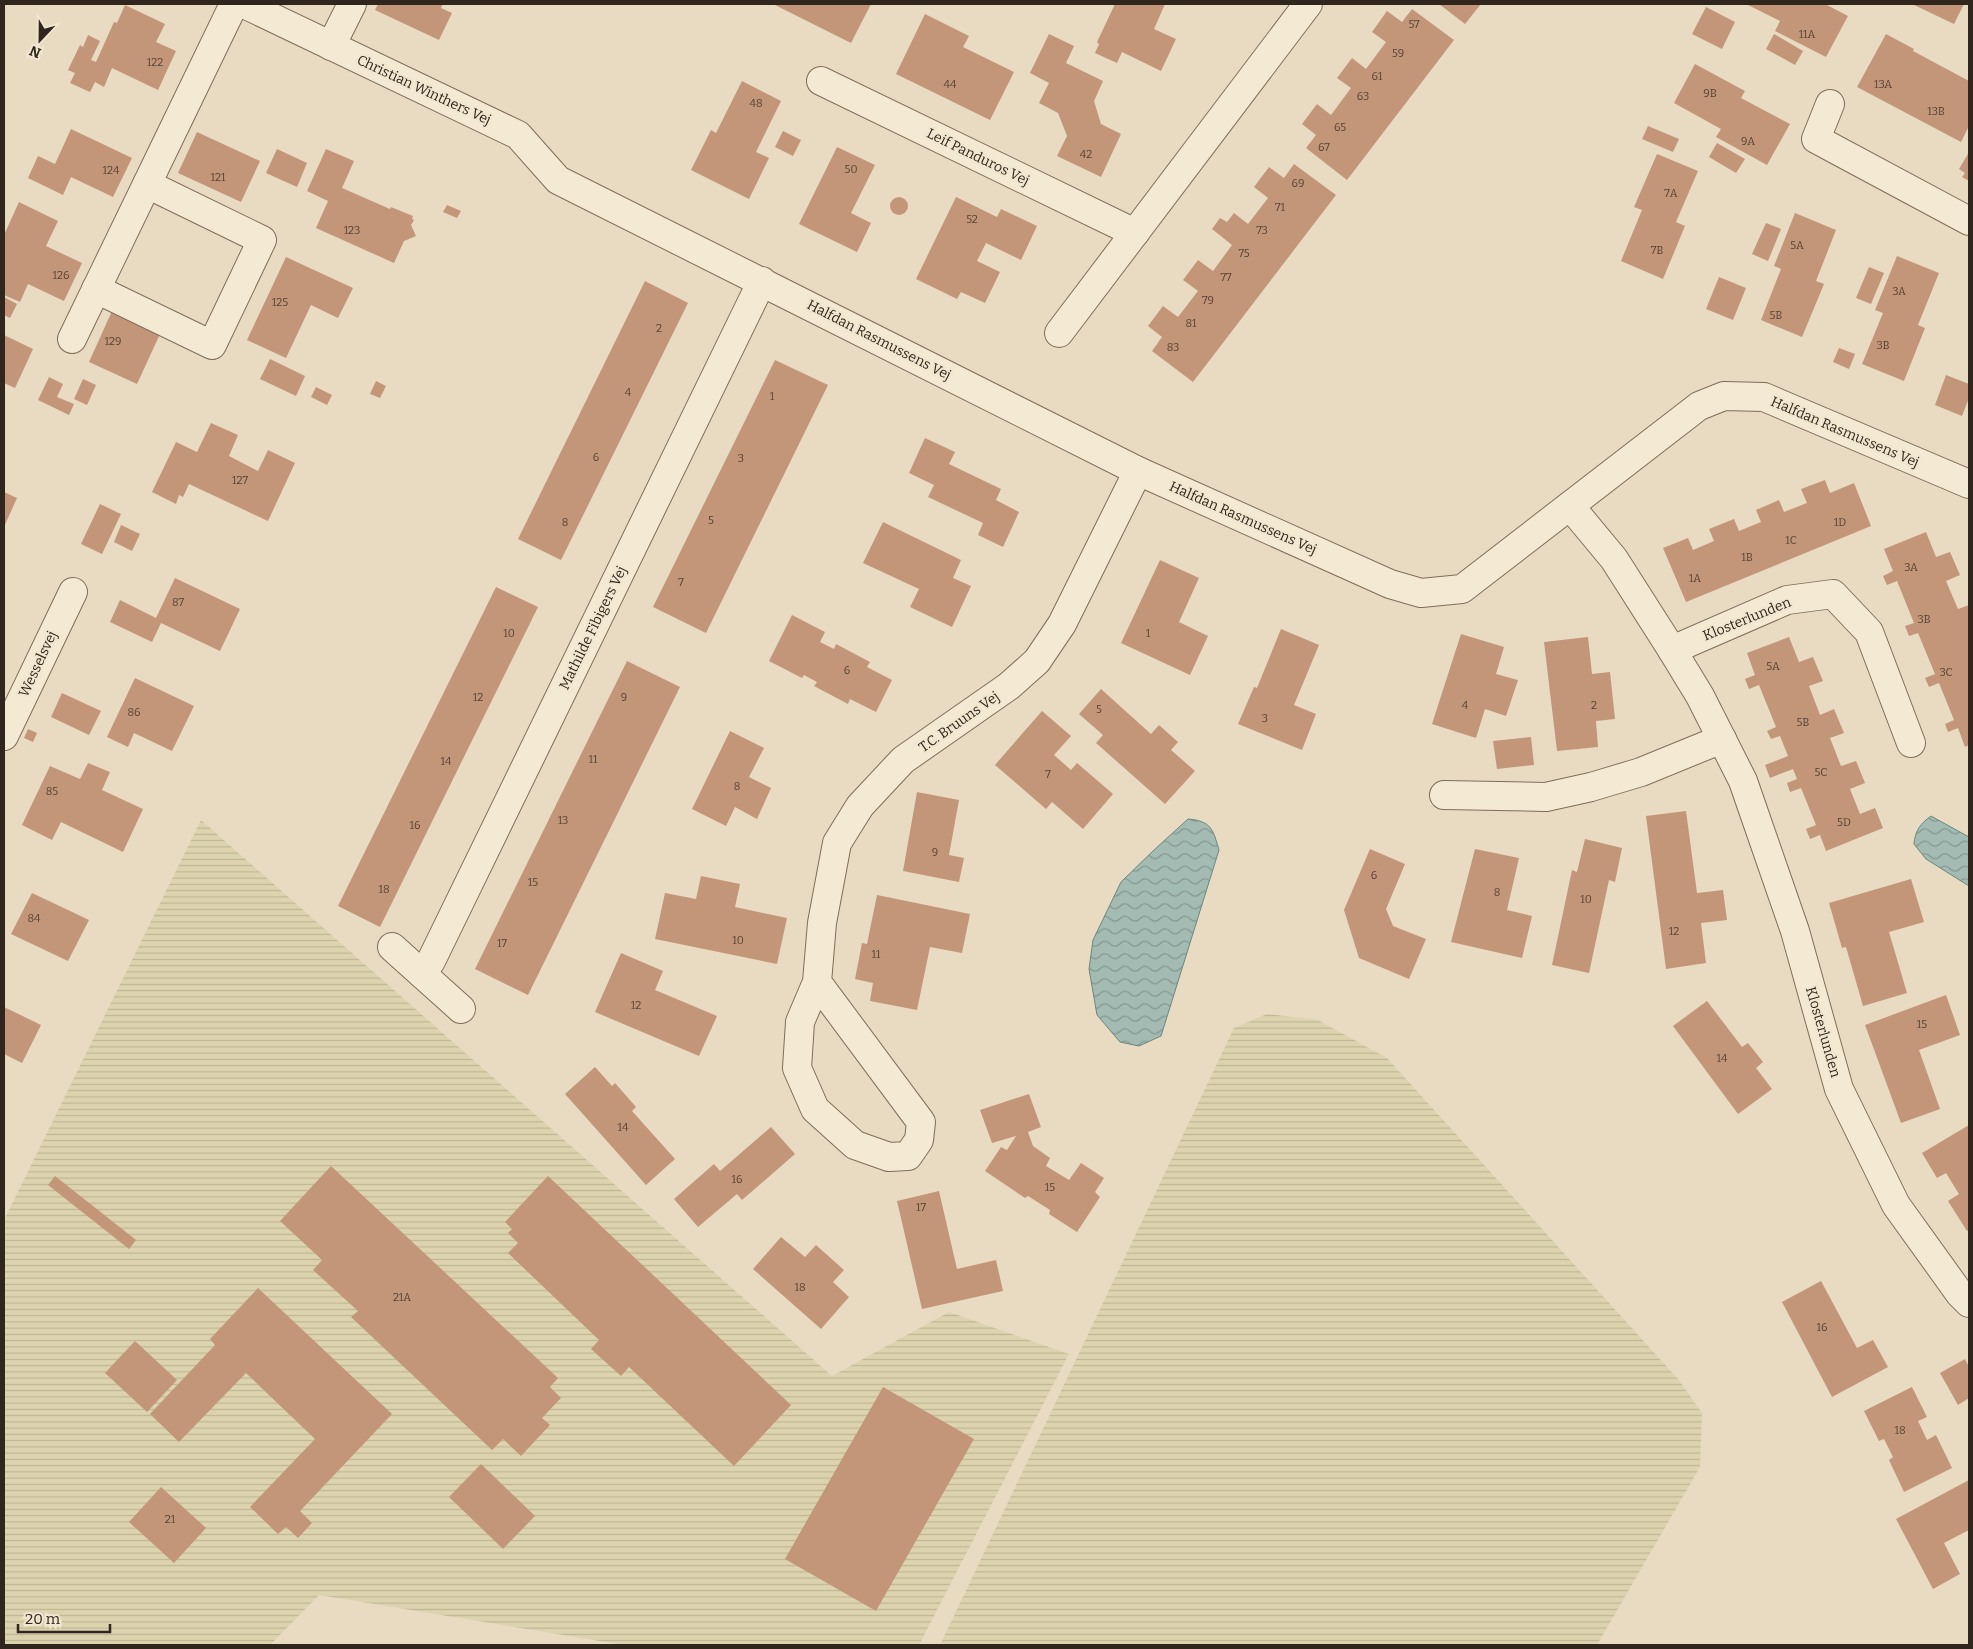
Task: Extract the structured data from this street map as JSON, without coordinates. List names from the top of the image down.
{
  "streets": {
    "street": [
      "Christian Winthers Vej",
      "Leif Panduros Vej",
      "Halfdan Rasmussens Vej",
      "Klosterlunden",
      "Mathilde Fibigers Vej",
      "Wesselsvej",
      "T.C. Bruuns Vej"
    ]
  },
  "crossings": [
    ["Christian Winthers Vej", "Halfdan Rasmussens Vej"],
    ["Halfdan Rasmussens Vej", "Klosterlunden"],
    ["Halfdan Rasmussens Vej", "Mathilde Fibigers Vej"],
    ["Halfdan Rasmussens Vej", "T.C. Bruuns Vej"]
  ],
  "house_numbers": [
    "57",
    "11A",
    "59",
    "122",
    "61",
    "44",
    "13A",
    "9B",
    "63",
    "48",
    "13B",
    "65",
    "9A",
    "67",
    "42",
    "50",
    "124",
    "121",
    "69",
    "7A",
    "71",
    "52",
    "123",
    "73",
    "5A",
    "7B",
    "75",
    "126",
    "77",
    "3A",
    "79",
    "125",
    "5B",
    "81",
    "2",
    "129",
    "3B",
    "83",
    "4",
    "1",
    "6",
    "3",
    "127",
    "5",
    "8",
    "1D",
    "1C",
    "1B",
    "3A",
    "1A",
    "7",
    "87",
    "3B",
    "10",
    "1",
    "5A",
    "6",
    "3C",
    "12",
    "9",
    "4",
    "2",
    "5",
    "86",
    "3",
    "5B",
    "11",
    "14",
    "5C",
    "7",
    "8",
    "85",
    "13",
    "5D",
    "16",
    "9",
    "6",
    "15",
    "18",
    "8",
    "10",
    "84",
    "12",
    "10",
    "17",
    "11",
    "12",
    "15",
    "14",
    "14",
    "16",
    "15",
    "17",
    "18",
    "21A",
    "16",
    "18",
    "21"
  ],
  "scale_bar": "20 m",
  "north": "bottom"
}
